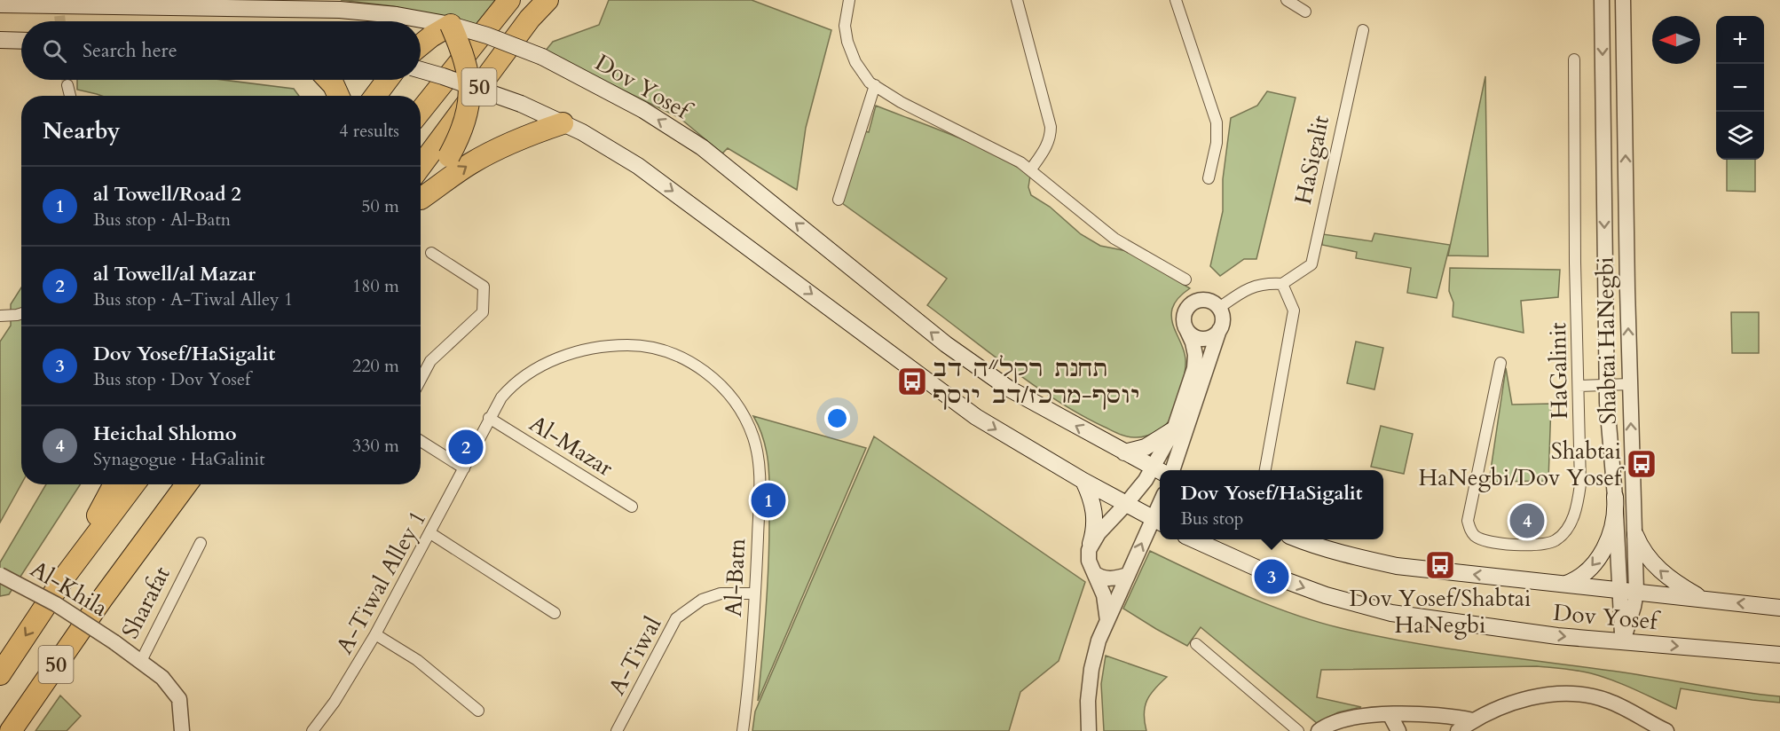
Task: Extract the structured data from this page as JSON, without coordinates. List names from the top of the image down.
{
  "streets": {
    "highway": ["50"],
    "main road": ["Dov Yosef"],
    "street": [
      "HaSigalit",
      "Shabtai HaNegbi",
      "HaGalinit",
      "Al-Mazar",
      "Al-Batn",
      "A-Tiwal Alley 1",
      "Al-Khila",
      "Sharafat",
      "A-Tiwal"
    ]
  },
  "crossings": [
    ["Dov Yosef", "Shabtai HaNegbi"],
    ["Al-Mazar", "Al-Batn"],
    ["Al-Mazar", "A-Tiwal Alley 1"],
    ["Al-Batn", "A-Tiwal Alley 1"],
    ["Al-Batn", "A-Tiwal"],
    ["Al-Khila", "Sharafat"]
  ],
  "places": {
    "bus stop": ["תחנת רקל״ה דב יוסף-מרכז/דב יוסף", "Shabtai HaNegbi/Dov Yosef", "Dov Yosef/Shabtai HaNegbi"]
  },
  "north": "left",
  "page": {
    "map_buttons": ["+", "−"],
    "search": "Search here",
    "heading": ["Nearby", "4 results"],
    "list": [
      {
        "mark": "1",
        "name": "al Towell/Road 2",
        "note": "Bus stop · Al-Batn",
        "value": "50 m"
      },
      {
        "mark": "2",
        "name": "al Towell/al Mazar",
        "note": "Bus stop · A-Tiwal Alley 1",
        "value": "180 m"
      },
      {
        "mark": "3",
        "name": "Dov Yosef/HaSigalit",
        "note": "Bus stop · Dov Yosef",
        "value": "220 m"
      },
      {
        "mark": "4",
        "name": "Heichal Shlomo",
        "note": "Synagogue · HaGalinit",
        "value": "330 m"
      }
    ],
    "pins": [
      "2",
      "1",
      "4",
      "3"
    ],
    "popup": ["Dov Yosef/HaSigalit", "Bus stop"]
  }
}
